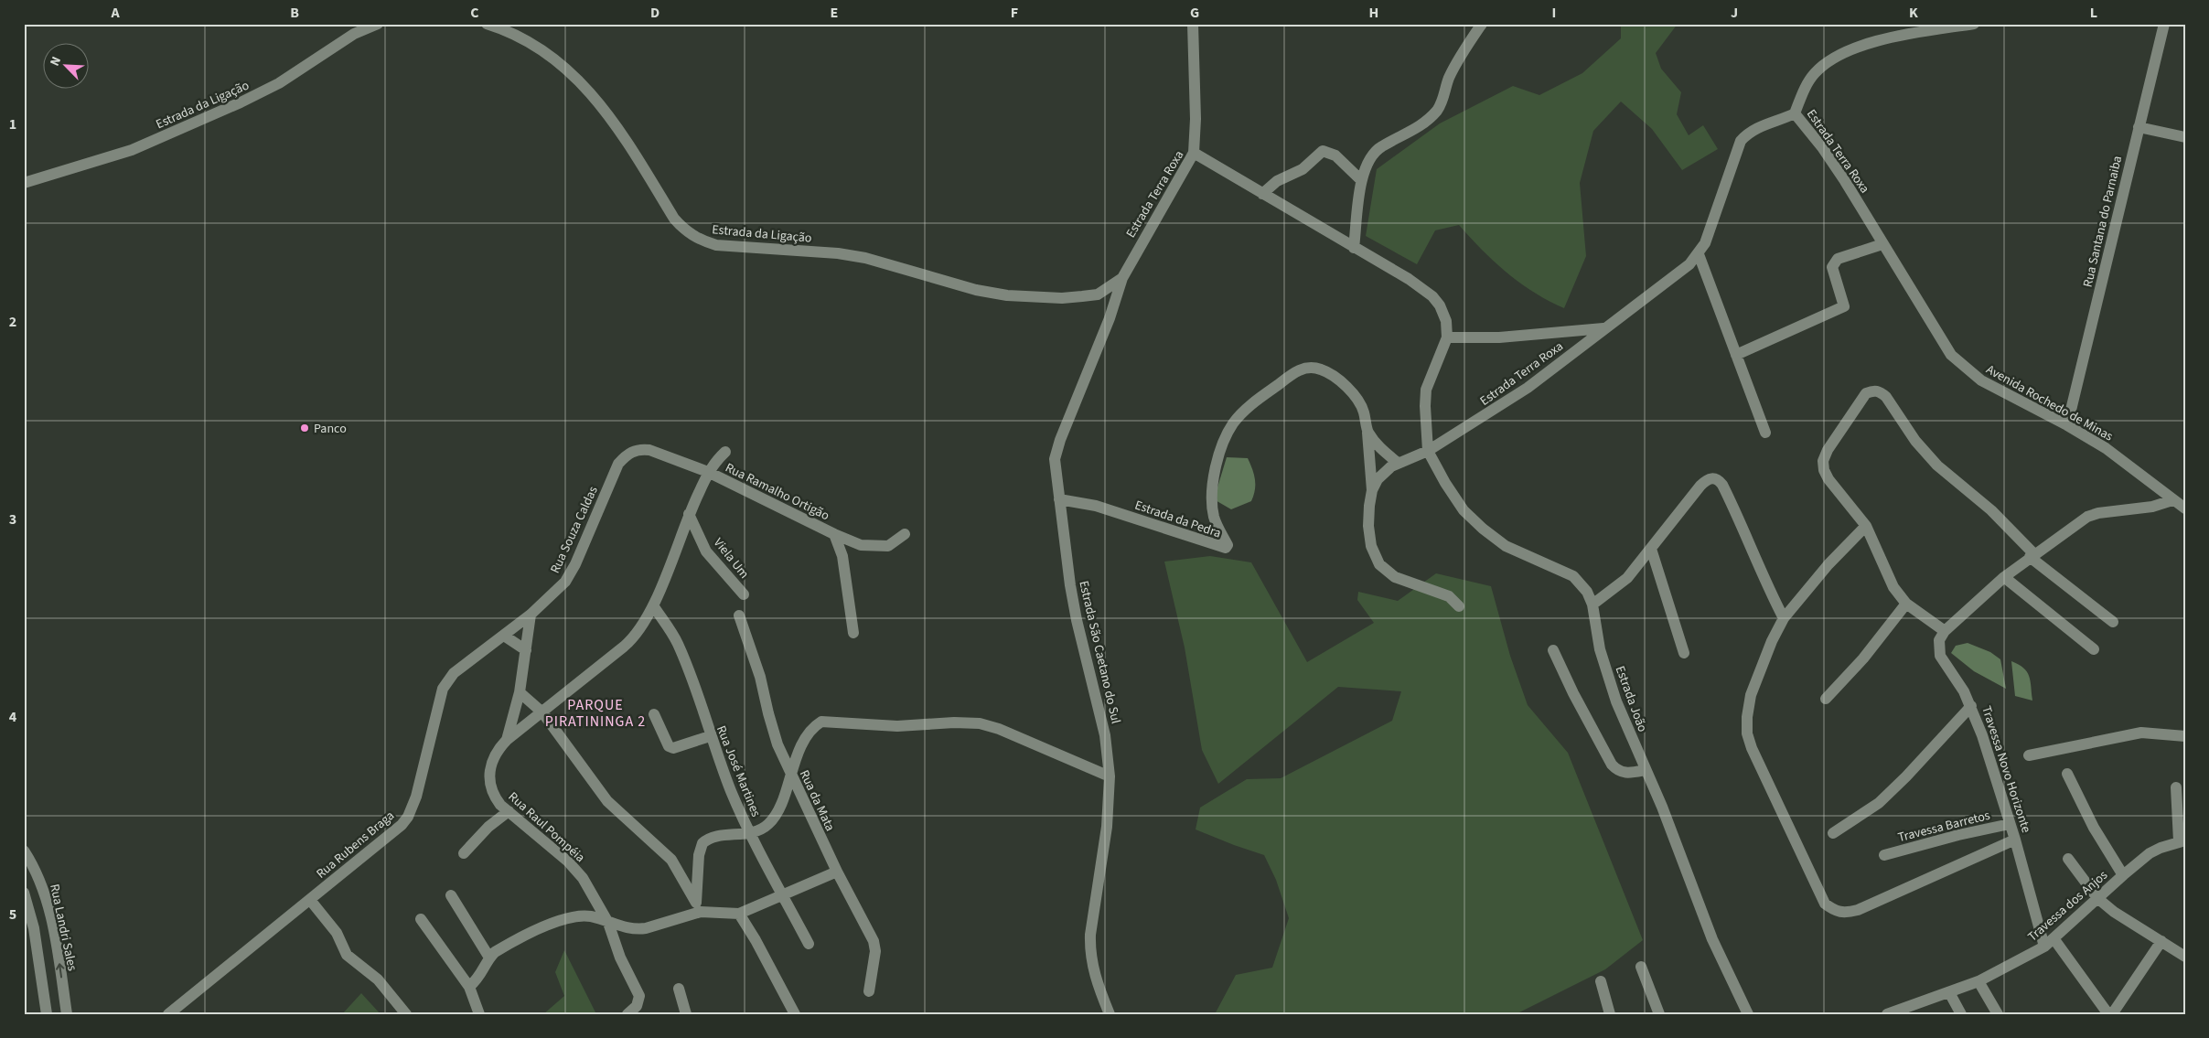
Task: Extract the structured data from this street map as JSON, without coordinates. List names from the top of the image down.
{
  "streets": {
    "street": [
      "Estrada da Ligação",
      "Estrada Terra Roxa",
      "Rua Santana do Parnaiba",
      "Avenida Rochedo de Minas",
      "Rua Ramalho Ortigão",
      "Estrada da Pedra",
      "Rua Souza Caldas",
      "Viela Um",
      "Estrada São Caetano do Sul",
      "Estrada João",
      "Travessa Novo Horizonte",
      "Rua José Martines",
      "Rua da Mata",
      "Travessa Barretos",
      "Rua Raul Pompéia",
      "Rua Rubens Braga",
      "Travessa dos Anjos",
      "Rua Landri Sales"
    ]
  },
  "crossings": [
    ["Estrada da Ligação", "Estrada Terra Roxa"],
    ["Estrada da Ligação", "Estrada São Caetano do Sul"],
    ["Estrada Terra Roxa", "Avenida Rochedo de Minas"],
    ["Estrada Terra Roxa", "Estrada São Caetano do Sul"],
    ["Estrada Terra Roxa", "Estrada João"],
    ["Rua Santana do Parnaiba", "Avenida Rochedo de Minas"],
    ["Rua Ramalho Ortigão", "Rua Souza Caldas"],
    ["Rua Ramalho Ortigão", "Rua Raul Pompéia"],
    ["Estrada da Pedra", "Estrada São Caetano do Sul"],
    ["Rua Souza Caldas", "Rua Raul Pompéia"],
    ["Rua Souza Caldas", "Rua Rubens Braga"],
    ["Viela Um", "Rua Raul Pompéia"],
    ["Travessa Novo Horizonte", "Travessa Barretos"],
    ["Travessa Novo Horizonte", "Travessa dos Anjos"],
    ["Rua José Martines", "Rua Raul Pompéia"]
  ],
  "districts": ["PARQUE PIRATININGA 2"],
  "places": ["Panco"],
  "north": "top left",
  "grid": {
    "columns": [
      "A",
      "B",
      "C",
      "D",
      "E",
      "F",
      "G",
      "H",
      "I",
      "J",
      "K",
      "L"
    ],
    "rows": [
      "1",
      "2",
      "3",
      "4",
      "5"
    ]
  }
}
